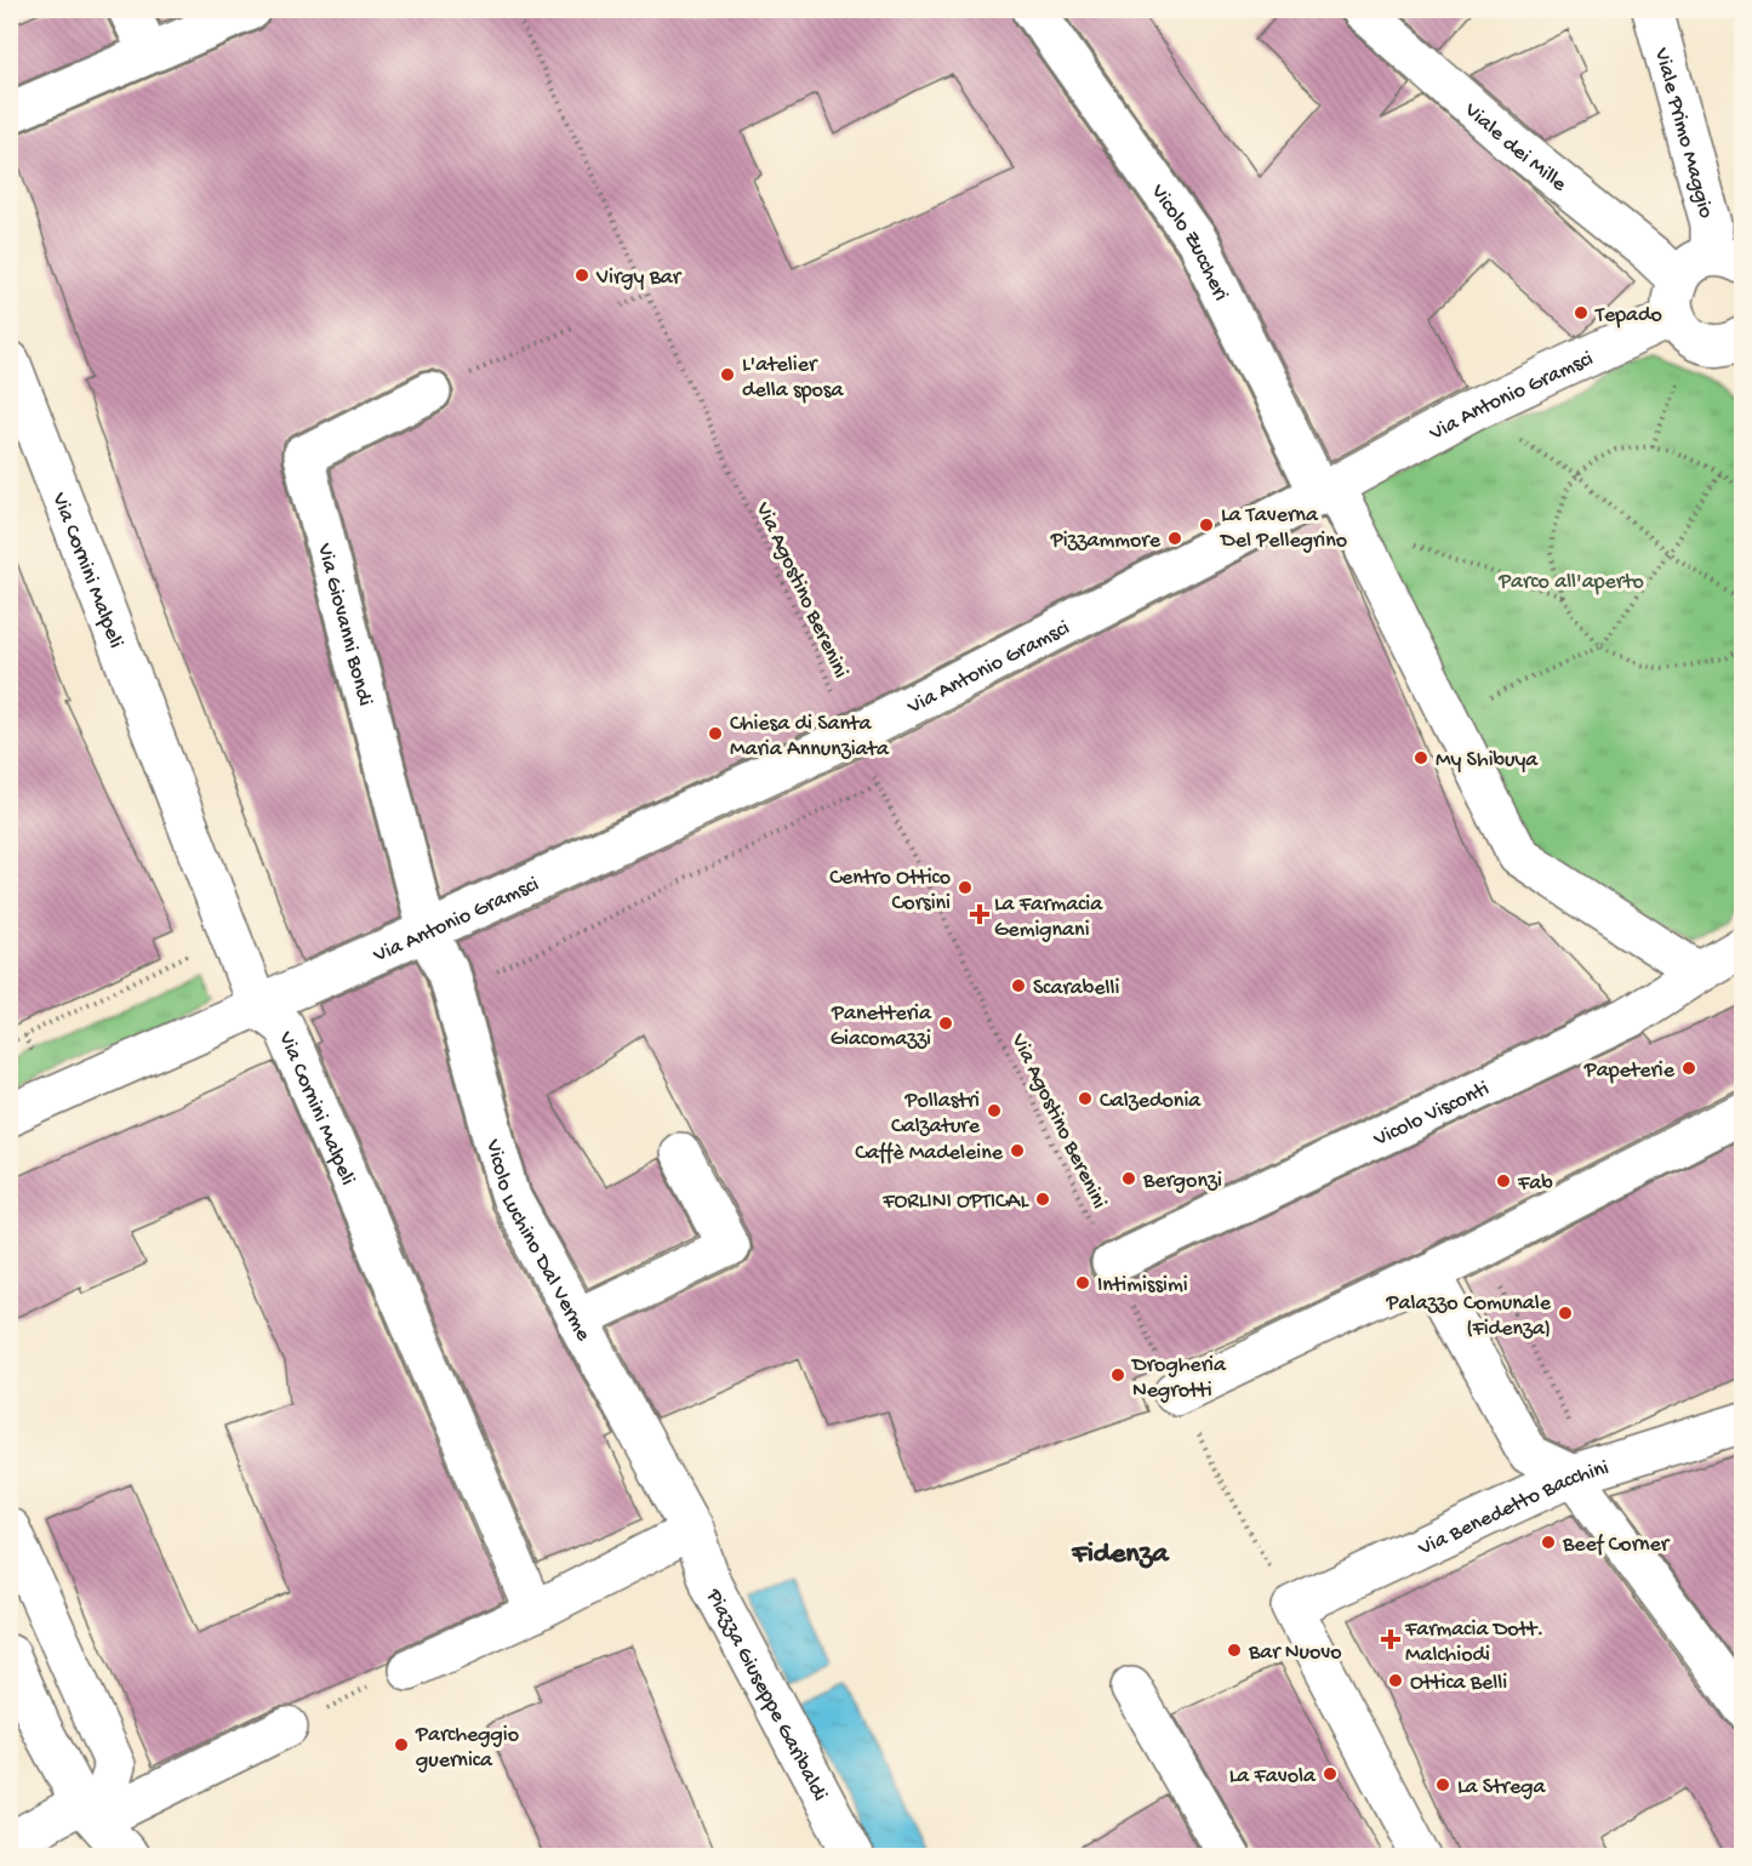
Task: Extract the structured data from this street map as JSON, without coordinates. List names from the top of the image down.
{
  "streets": {
    "street": [
      "Viale Primo Maggio",
      "Viale dei Mille",
      "Vicolo Zuccheri",
      "Via Antonio Gramsci",
      "Via Cornini Malpeli",
      "Via Giovanni Bondi",
      "Vicolo Visconti",
      "Vicolo Luchino Dal Verme",
      "Via Benedetto Bacchini",
      "Piazza Giuseppe Garibaldi"
    ],
    "path": ["Via Agostino Berenini"]
  },
  "crossings": [
    ["Vicolo Zuccheri", "Via Antonio Gramsci"],
    ["Vicolo Zuccheri", "Vicolo Visconti"],
    ["Via Antonio Gramsci", "Via Cornini Malpeli"],
    ["Via Antonio Gramsci", "Via Agostino Berenini"],
    ["Via Antonio Gramsci", "Via Giovanni Bondi"],
    ["Via Antonio Gramsci", "Vicolo Luchino Dal Verme"],
    ["Via Agostino Berenini", "Vicolo Visconti"],
    ["Via Agostino Berenini", "Via Benedetto Bacchini"],
    ["Via Giovanni Bondi", "Vicolo Luchino Dal Verme"],
    ["Vicolo Luchino Dal Verme", "Piazza Giuseppe Garibaldi"]
  ],
  "districts": ["Fidenza"],
  "parks": ["Parco all'aperto"],
  "places": {
    "other": [
      "Virgy Bar",
      "Tepado",
      "L'atelier della sposa",
      "La Taverna Del Pellegrino",
      "Pizzammore",
      "Chiesa di Santa Maria Annunziata",
      "My Shibuya",
      "Centro Ottico Corsini",
      "Scarabelli",
      "Panetteria Giacomazzi",
      "Papeterie",
      "Calzedonia",
      "Pollastri Calzature",
      "Caffè Madeleine",
      "Bergonzi",
      "Fab",
      "FORLINI OPTICAL",
      "Intimissimi",
      "Palazzo Comunale (Fidenza)",
      "Drogheria Negrotti",
      "Beef Corner",
      "Bar Nuovo",
      "Ottica Belli",
      "Parcheggio guernica",
      "La Favola",
      "La Strega"
    ],
    "health": ["La Farmacia Gemignani", "Farmacia Dott. Malchiodi"]
  }
}
